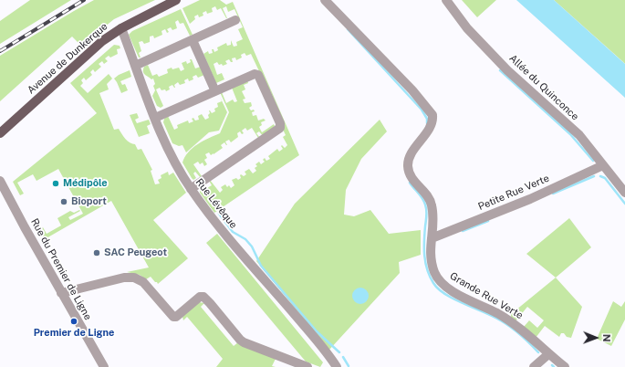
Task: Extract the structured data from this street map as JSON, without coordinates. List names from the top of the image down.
{
  "streets": {
    "main road": ["Avenue de Dunkerque"],
    "street": [
      "Allée du Quinconce",
      "Petite Rue Verte",
      "Rue Lévêque",
      "Rue du Premier de Ligne",
      "Grande Rue Verte"
    ]
  },
  "crossings": [
    ["Avenue de Dunkerque", "Rue Lévêque"],
    ["Allée du Quinconce", "Petite Rue Verte"],
    ["Petite Rue Verte", "Grande Rue Verte"]
  ],
  "places": [
    "Médipôle",
    "Bioport",
    "SAC Peugeot",
    "Premier de Ligne"
  ],
  "north": "right"
}
